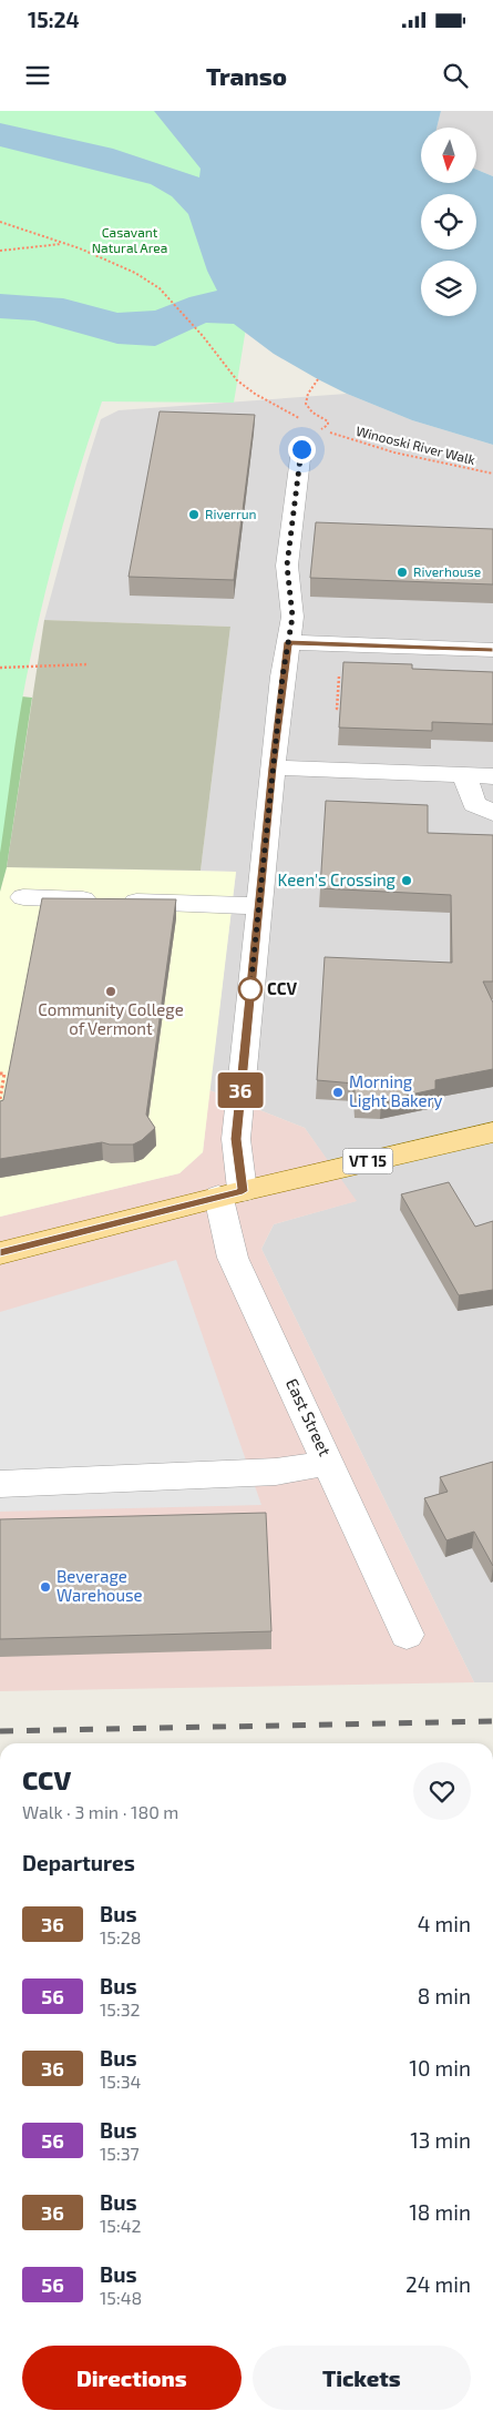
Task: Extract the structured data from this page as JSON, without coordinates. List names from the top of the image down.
{
  "streets": {
    "main road": ["VT 15"],
    "street": ["East Street"],
    "path": ["Winooski River Walk"]
  },
  "crossings": [
    ["VT 15", "East Street"]
  ],
  "parks": ["Casavant Natural Area"],
  "places": [
    "Riverrun",
    "Riverhouse",
    "Keen's Crossing",
    "CCV",
    "Community College of Vermont",
    "Morning Light Bakery",
    "Beverage Warehouse"
  ],
  "lines": ["bus line 36"],
  "north": "bottom",
  "page": {
    "status": "15:24",
    "header": "Transo",
    "on_map": "36",
    "heading": [
      ["CCV", "Walk · 3 min · 180 m"],
      "Departures"
    ],
    "list": [
      {
        "mark": "36",
        "name": "Bus",
        "note": "15:28",
        "value": "4 min"
      },
      {
        "mark": "56",
        "name": "Bus",
        "note": "15:32",
        "value": "8 min"
      },
      {
        "mark": "36",
        "name": "Bus",
        "note": "15:34",
        "value": "10 min"
      },
      {
        "mark": "56",
        "name": "Bus",
        "note": "15:37",
        "value": "13 min"
      },
      {
        "mark": "36",
        "name": "Bus",
        "note": "15:42",
        "value": "18 min"
      },
      {
        "mark": "56",
        "name": "Bus",
        "note": "15:48",
        "value": "24 min"
      }
    ],
    "buttons": ["Directions", "Tickets"]
  }
}
